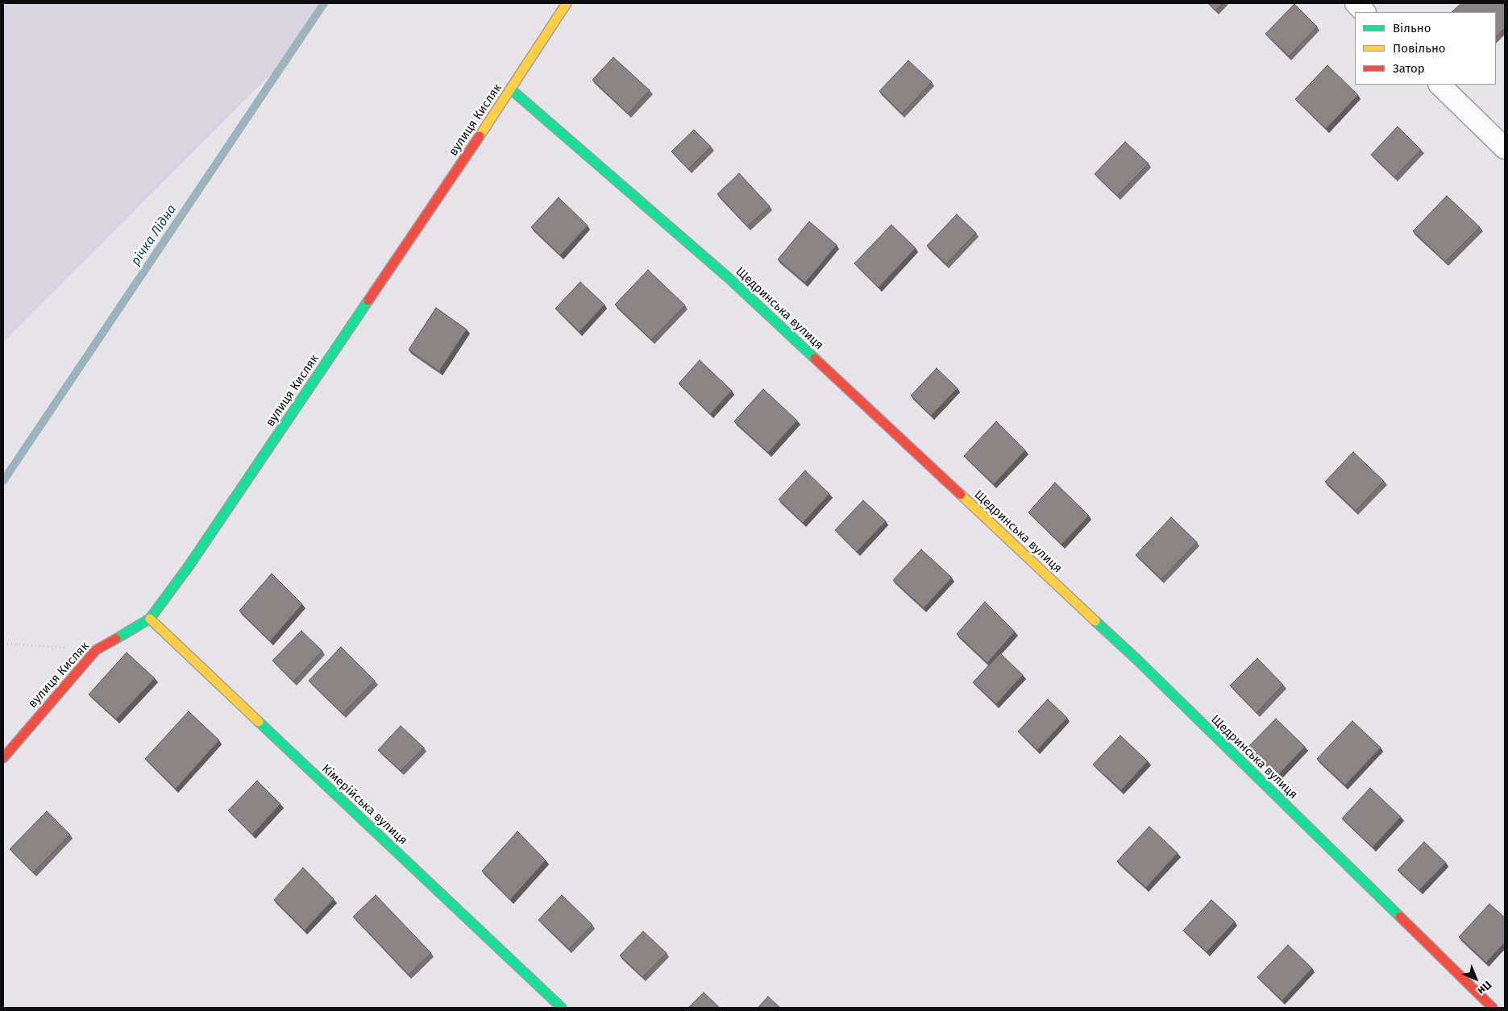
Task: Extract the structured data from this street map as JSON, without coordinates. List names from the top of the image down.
{
  "streets": {
    "street": ["вулиця Кисляк", "Щедринська вулиця", "Кімерійська вулиця"]
  },
  "crossings": [
    ["вулиця Кисляк", "Щедринська вулиця"],
    ["вулиця Кисляк", "Кімерійська вулиця"]
  ],
  "water": ["річка Лідна"],
  "legend": ["Вільно", "Повільно", "Затор"],
  "north": "bottom right"
}
